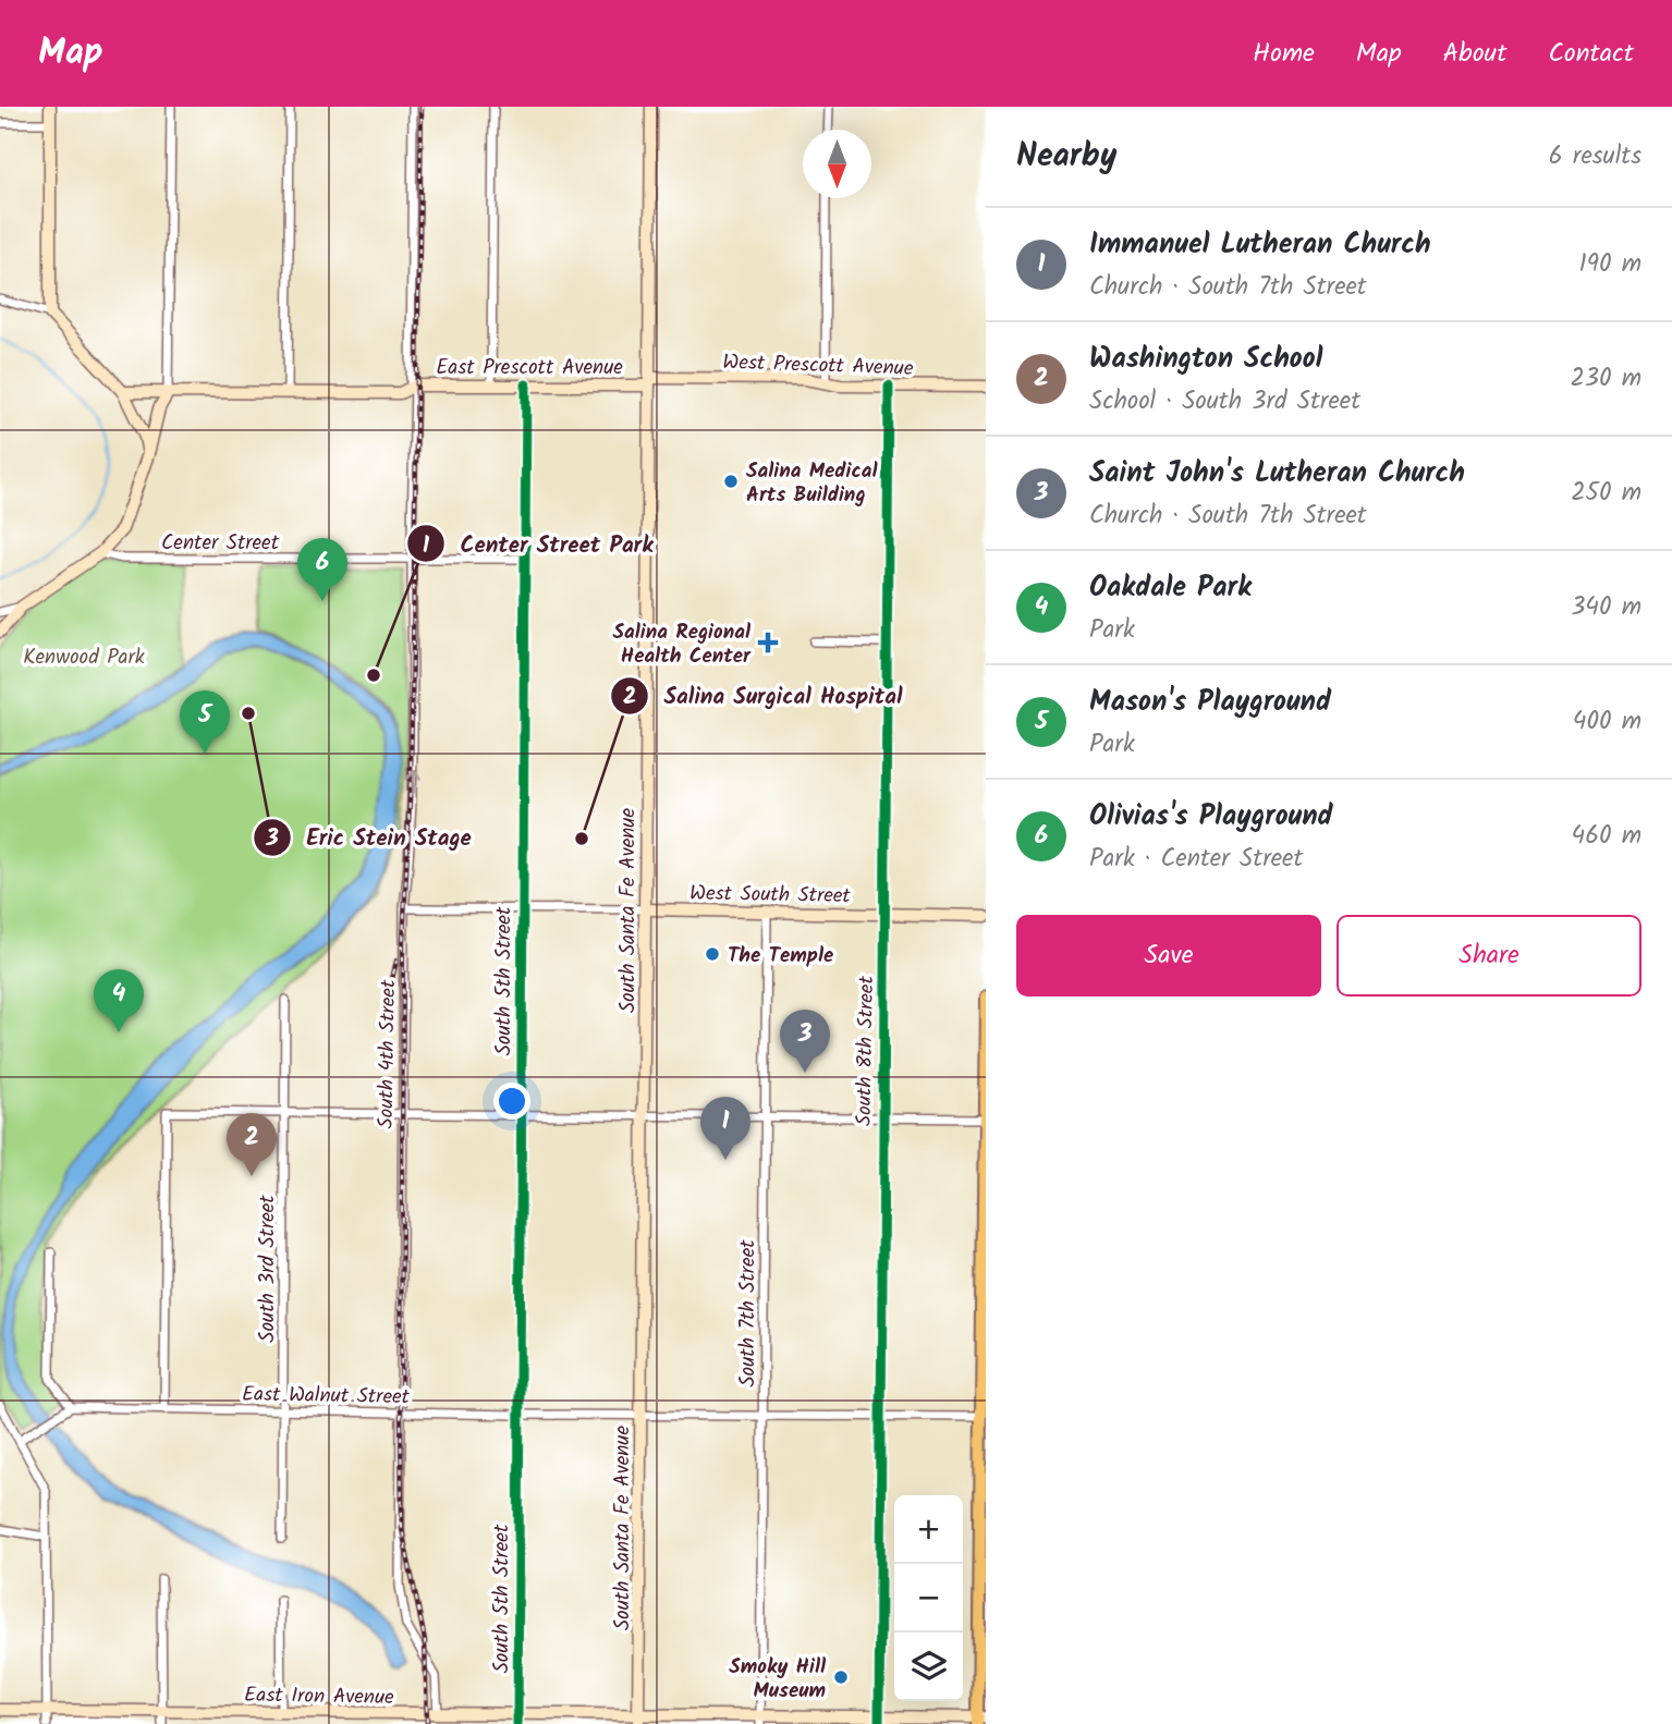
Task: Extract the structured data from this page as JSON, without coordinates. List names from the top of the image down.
{
  "streets": {
    "street": [
      "West Prescott Avenue",
      "East Prescott Avenue",
      "Center Street",
      "West South Street",
      "South Santa Fe Avenue",
      "South 5th Street",
      "South 8th Street",
      "South 4th Street",
      "South 3rd Street",
      "South 7th Street",
      "East Walnut Street",
      "East Iron Avenue"
    ]
  },
  "crossings": [
    ["West Prescott Avenue", "East Prescott Avenue"],
    ["West Prescott Avenue", "South Santa Fe Avenue"],
    ["West Prescott Avenue", "South 8th Street"],
    ["East Prescott Avenue", "South Santa Fe Avenue"],
    ["East Prescott Avenue", "South 5th Street"],
    ["East Prescott Avenue", "South 4th Street"],
    ["Center Street", "South 5th Street"],
    ["Center Street", "South 4th Street"],
    ["West South Street", "South Santa Fe Avenue"],
    ["West South Street", "South 8th Street"],
    ["West South Street", "South 7th Street"],
    ["South Santa Fe Avenue", "East Walnut Street"],
    ["South Santa Fe Avenue", "East Iron Avenue"],
    ["South 5th Street", "East Walnut Street"],
    ["South 5th Street", "East Iron Avenue"],
    ["South 8th Street", "East Walnut Street"],
    ["South 8th Street", "East Iron Avenue"],
    ["South 4th Street", "East Walnut Street"],
    ["South 4th Street", "East Iron Avenue"],
    ["South 3rd Street", "East Walnut Street"],
    ["South 7th Street", "East Walnut Street"],
    ["South 7th Street", "East Iron Avenue"]
  ],
  "parks": ["Kenwood Park"],
  "places": {
    "other": [
      "Salina Medical Arts Building",
      "Center Street Park",
      "Eric Stein Stage",
      "Salina Surgical Hospital",
      "The Temple",
      "Smoky Hill Museum"
    ],
    "health": ["Salina Regional Health Center"]
  },
  "north": "bottom",
  "page": {
    "header": "Map",
    "nav": [
      "Home",
      "Map",
      "About",
      "Contact"
    ],
    "heading": ["Nearby", "6 results"],
    "list": [
      {
        "mark": "1",
        "name": "Immanuel Lutheran Church",
        "note": "Church · South 7th Street",
        "value": "190 m"
      },
      {
        "mark": "2",
        "name": "Washington School",
        "note": "School · South 3rd Street",
        "value": "230 m"
      },
      {
        "mark": "3",
        "name": "Saint John's Lutheran Church",
        "note": "Church · South 7th Street",
        "value": "250 m"
      },
      {
        "mark": "4",
        "name": "Oakdale Park",
        "note": "Park",
        "value": "340 m"
      },
      {
        "mark": "5",
        "name": "Mason's Playground",
        "note": "Park",
        "value": "400 m"
      },
      {
        "mark": "6",
        "name": "Olivias's Playground",
        "note": "Park · Center Street",
        "value": "460 m"
      }
    ],
    "pins": [
      "6",
      "5",
      "4",
      "3",
      "1",
      "2"
    ],
    "buttons": ["Save", "Share"],
    "map_buttons": ["+", "−"]
  }
}
